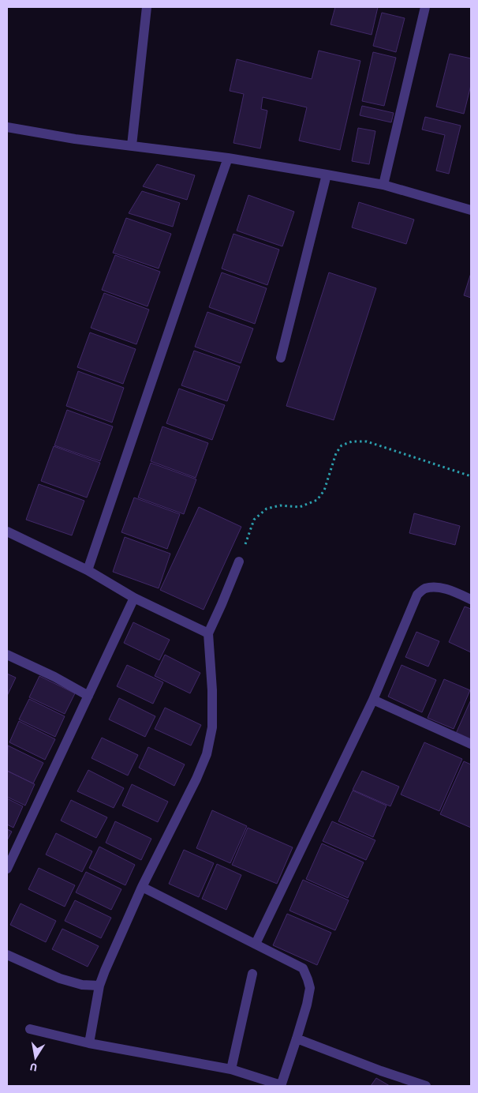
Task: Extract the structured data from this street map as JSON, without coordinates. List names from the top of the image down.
{
  "north": "bottom"
}
